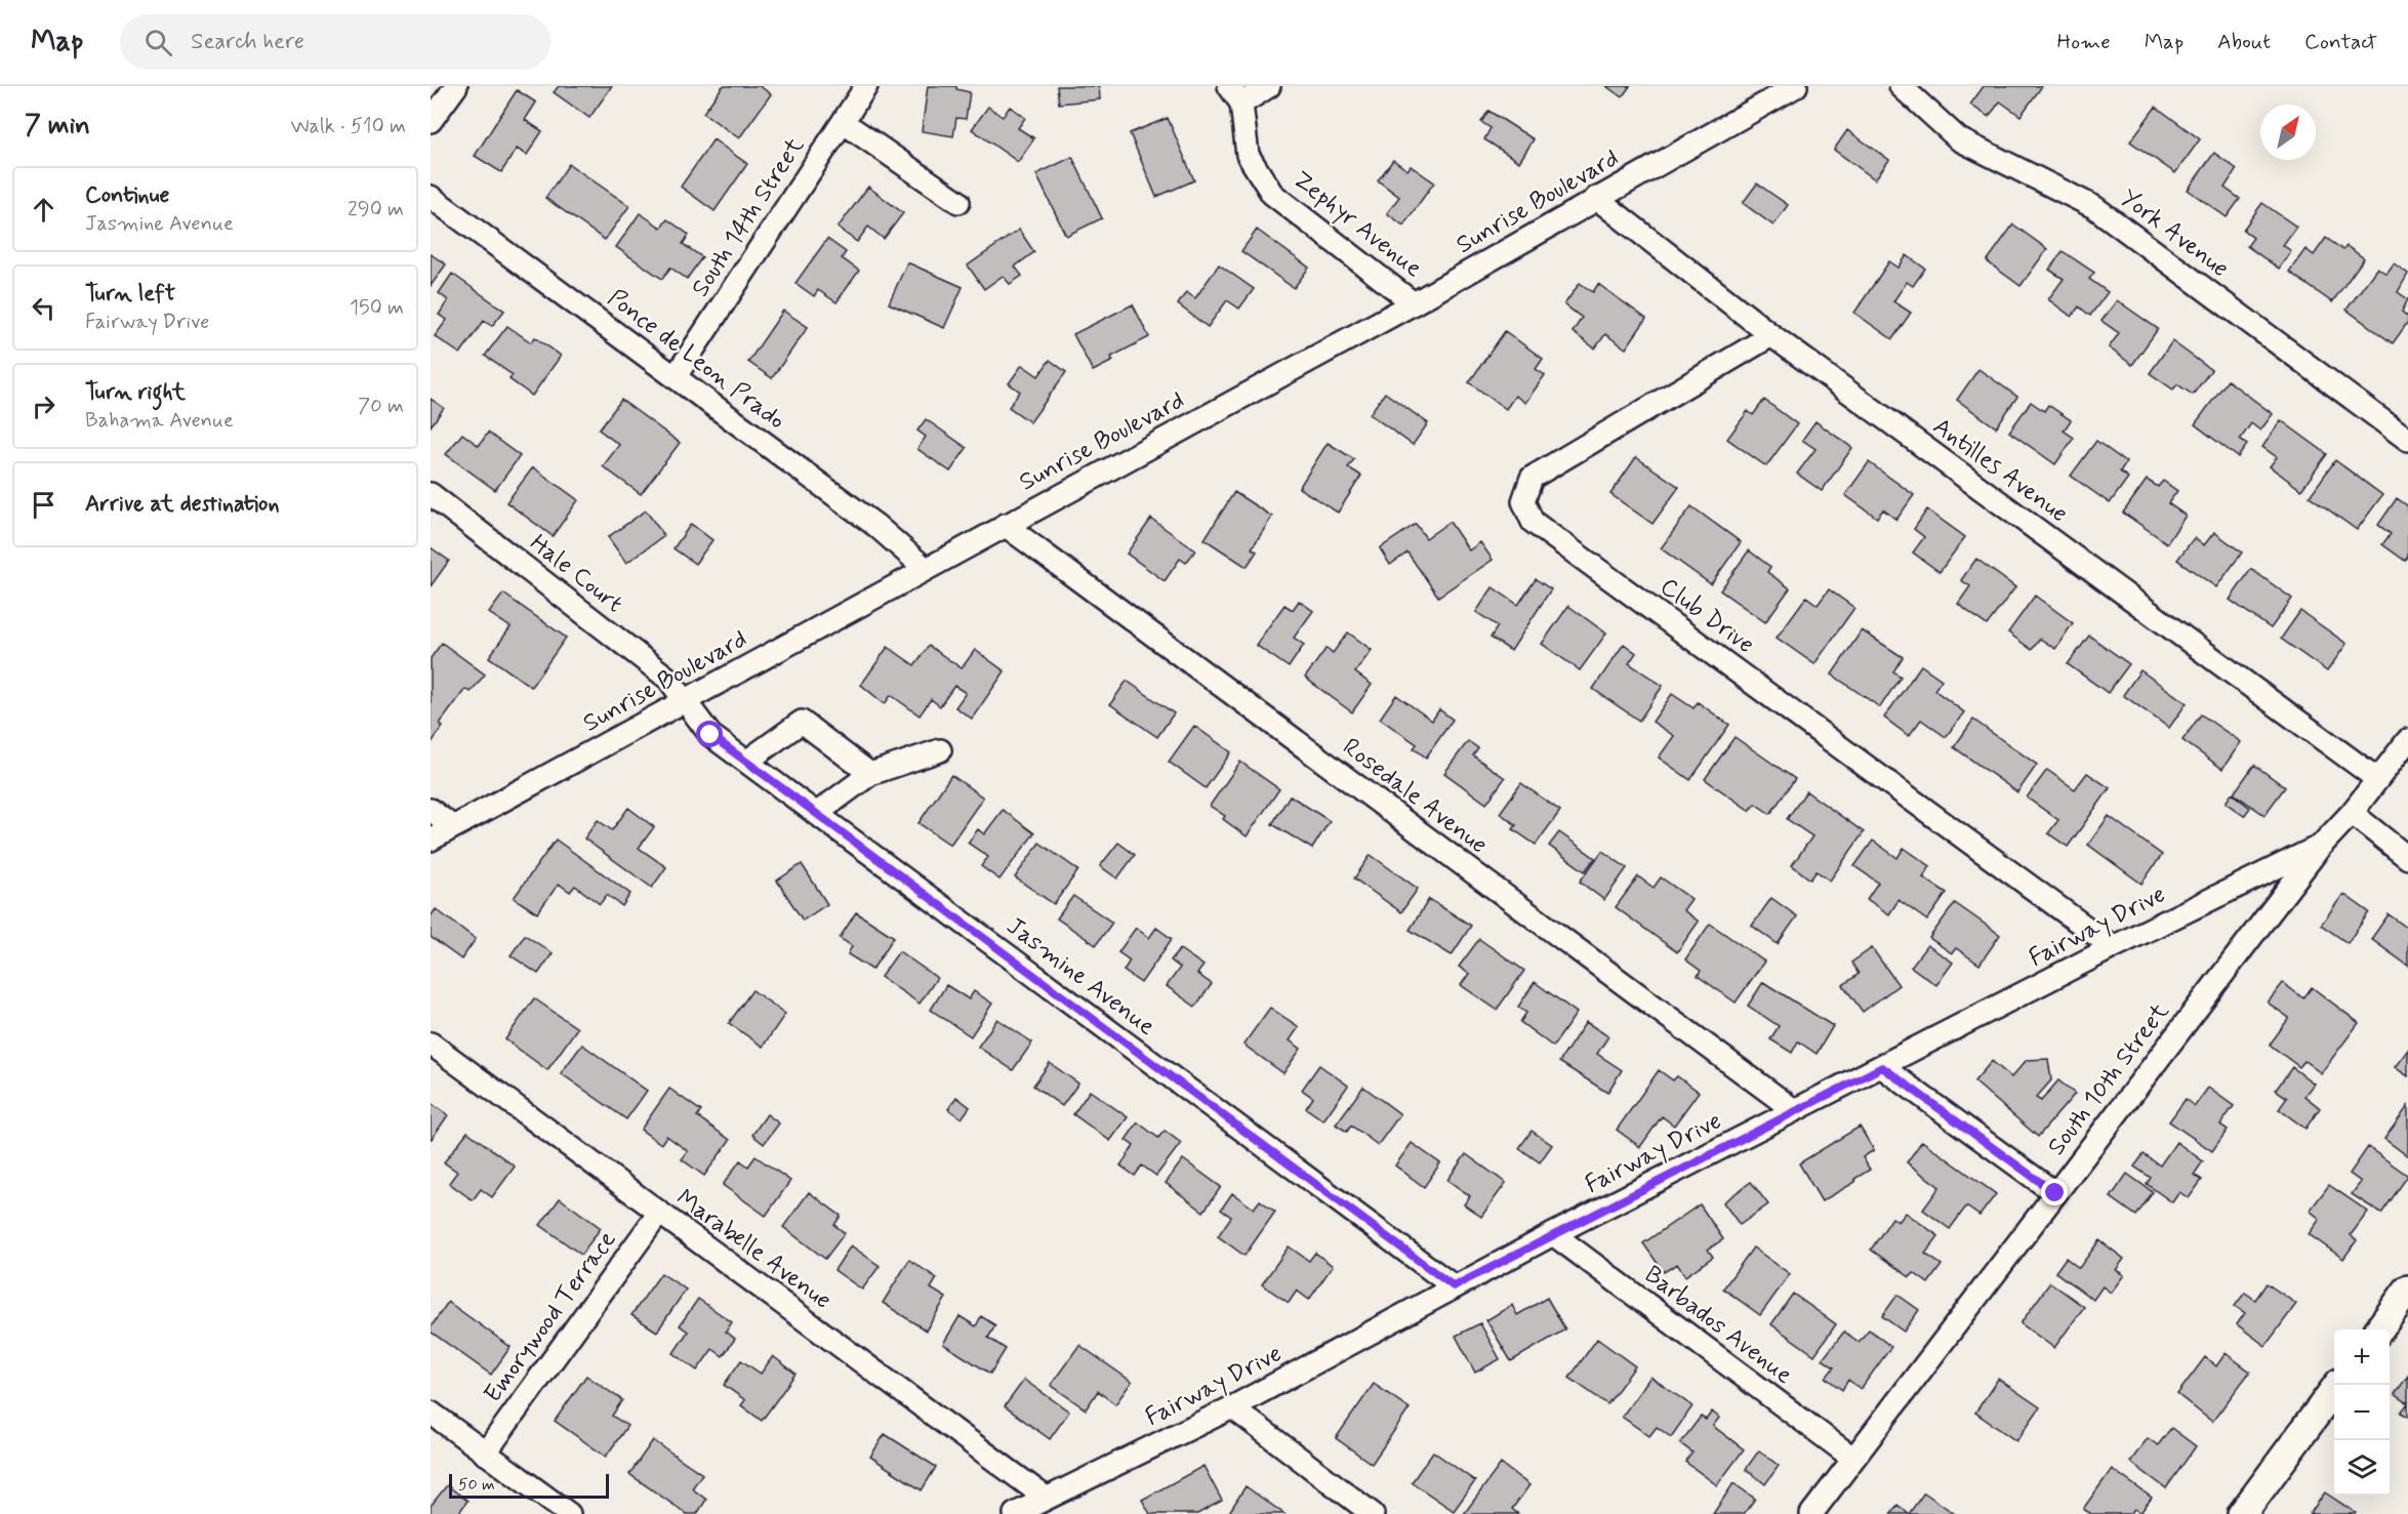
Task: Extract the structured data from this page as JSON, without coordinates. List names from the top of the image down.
{
  "streets": {
    "street": [
      "Sunrise Boulevard",
      "South 14th Street",
      "Zephyr Avenue",
      "York Avenue",
      "Ponce de Leon Prado",
      "Antilles Avenue",
      "Hale Court",
      "Club Drive",
      "Rosedale Avenue",
      "Fairway Drive",
      "Jasmine Avenue",
      "South 10th Street",
      "Marabelle Avenue",
      "Emorywood Terrace",
      "Barbados Avenue"
    ]
  },
  "crossings": [
    ["Sunrise Boulevard", "Zephyr Avenue"],
    ["Sunrise Boulevard", "Ponce de Leon Prado"],
    ["Sunrise Boulevard", "Antilles Avenue"],
    ["Sunrise Boulevard", "Hale Court"],
    ["Sunrise Boulevard", "Rosedale Avenue"],
    ["Sunrise Boulevard", "Jasmine Avenue"],
    ["South 14th Street", "Ponce de Leon Prado"],
    ["Antilles Avenue", "Club Drive"],
    ["Antilles Avenue", "South 10th Street"],
    ["Hale Court", "Jasmine Avenue"],
    ["Club Drive", "Fairway Drive"],
    ["Rosedale Avenue", "Fairway Drive"],
    ["Fairway Drive", "Jasmine Avenue"],
    ["Fairway Drive", "South 10th Street"],
    ["Fairway Drive", "Marabelle Avenue"],
    ["Fairway Drive", "Barbados Avenue"],
    ["South 10th Street", "Barbados Avenue"],
    ["Marabelle Avenue", "Emorywood Terrace"]
  ],
  "scale_bar": "50 m",
  "north": "top right",
  "page": {
    "header": "Map",
    "search": "Search here",
    "nav": [
      "Home",
      "Map",
      "About",
      "Contact"
    ],
    "heading": ["7 min", "Walk · 510 m"],
    "list": [
      ["Continue", "Jasmine Avenue", "290 m"],
      ["Turn left", "Fairway Drive", "150 m"],
      ["Turn right", "Bahama Avenue", "70 m"],
      "Arrive at destination"
    ],
    "map_buttons": ["+", "−"],
    "scale": "50 m"
  }
}
